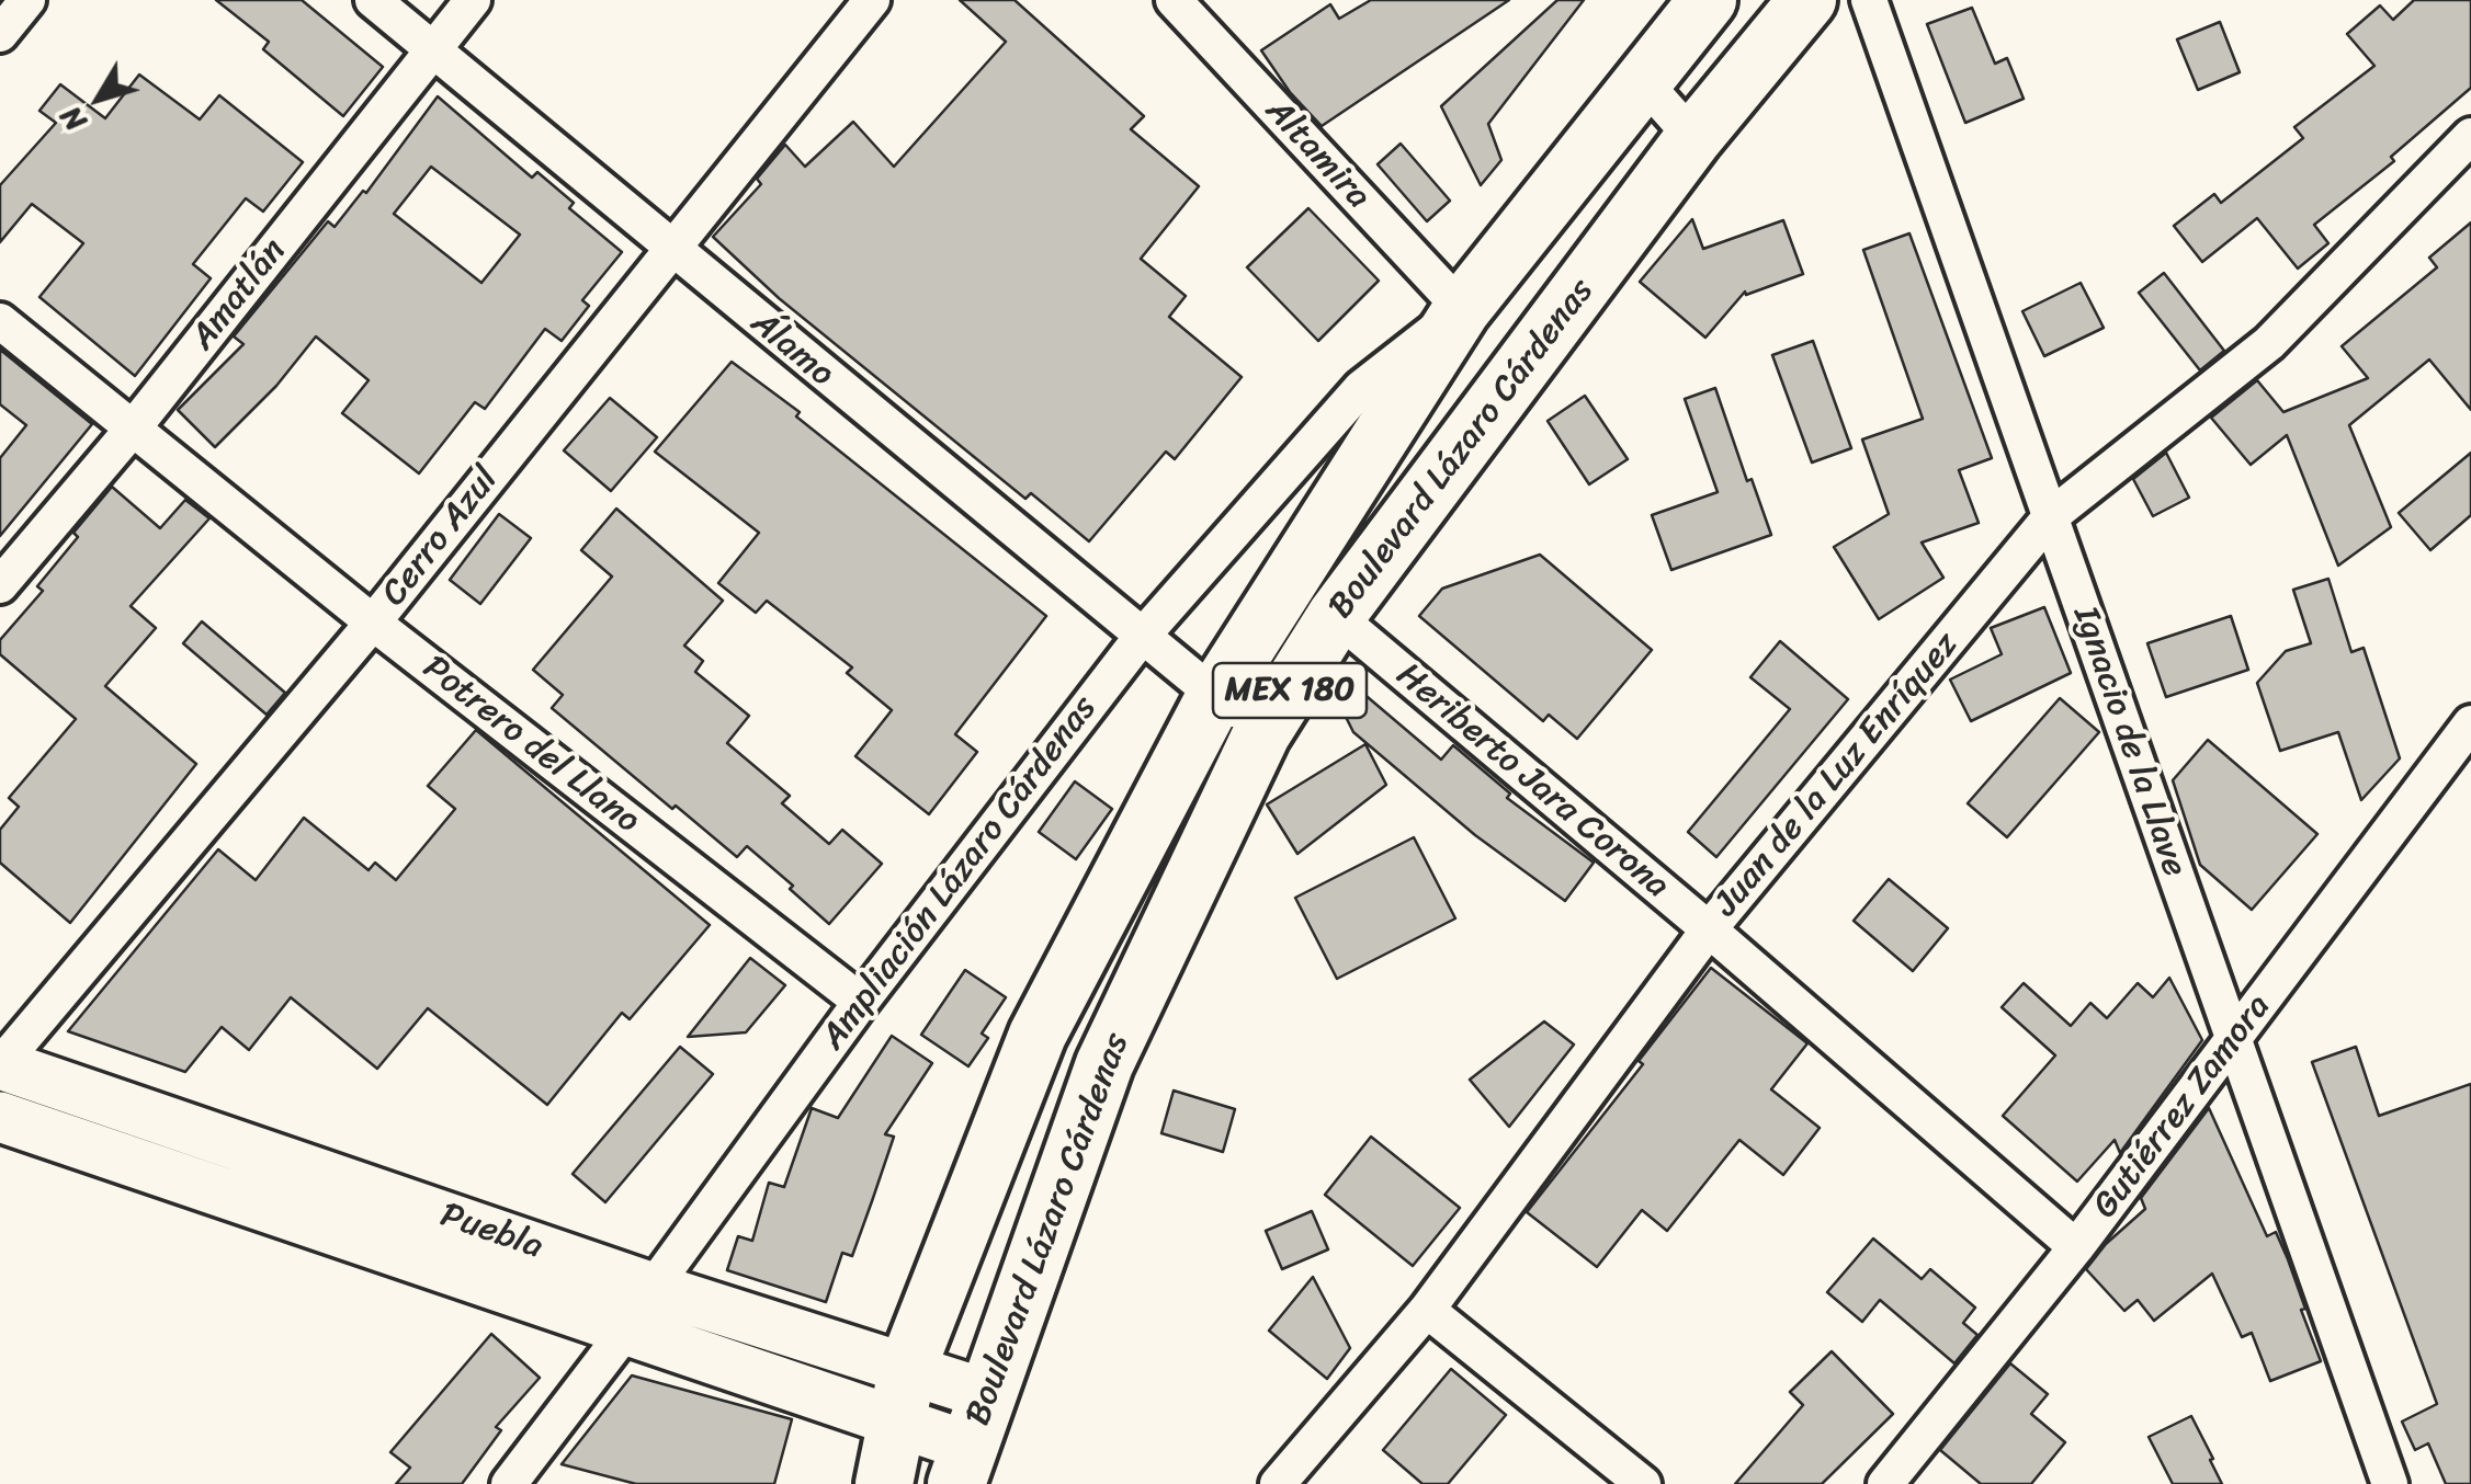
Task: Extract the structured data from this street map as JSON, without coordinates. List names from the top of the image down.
{
  "streets": {
    "main road": ["Boulevard Lázaro Cárdenas", "MEX 180", "Puebla"],
    "street": [
      "Altamira",
      "Amatlán",
      "Álamo",
      "Cerro Azul",
      "Ignacio de la Llave",
      "Potrero del Llano",
      "Juan de la Luz Enríquez",
      "Heriberto Jara Corona",
      "Ampliación Lázaro Cárdenas",
      "Gutiérrez Zamora"
    ]
  },
  "crossings": [
    ["Altamira", "Boulevard Lázaro Cárdenas"],
    ["Altamira", "Ampliación Lázaro Cárdenas"],
    ["Amatlán", "Álamo"],
    ["Amatlán", "Potrero del Llano"],
    ["Álamo", "Boulevard Lázaro Cárdenas"],
    ["Álamo", "Cerro Azul"],
    ["Álamo", "Ampliación Lázaro Cárdenas"],
    ["Boulevard Lázaro Cárdenas", "Heriberto Jara Corona"],
    ["Boulevard Lázaro Cárdenas", "Ampliación Lázaro Cárdenas"],
    ["Boulevard Lázaro Cárdenas", "Puebla"],
    ["Cerro Azul", "Potrero del Llano"],
    ["Cerro Azul", "Puebla"],
    ["Ignacio de la Llave", "Juan de la Luz Enríquez"],
    ["Ignacio de la Llave", "Gutiérrez Zamora"],
    ["Potrero del Llano", "Ampliación Lázaro Cárdenas"],
    ["Juan de la Luz Enríquez", "Heriberto Jara Corona"],
    ["Heriberto Jara Corona", "Gutiérrez Zamora"],
    ["Ampliación Lázaro Cárdenas", "Puebla"]
  ],
  "north": "bottom left"
}
